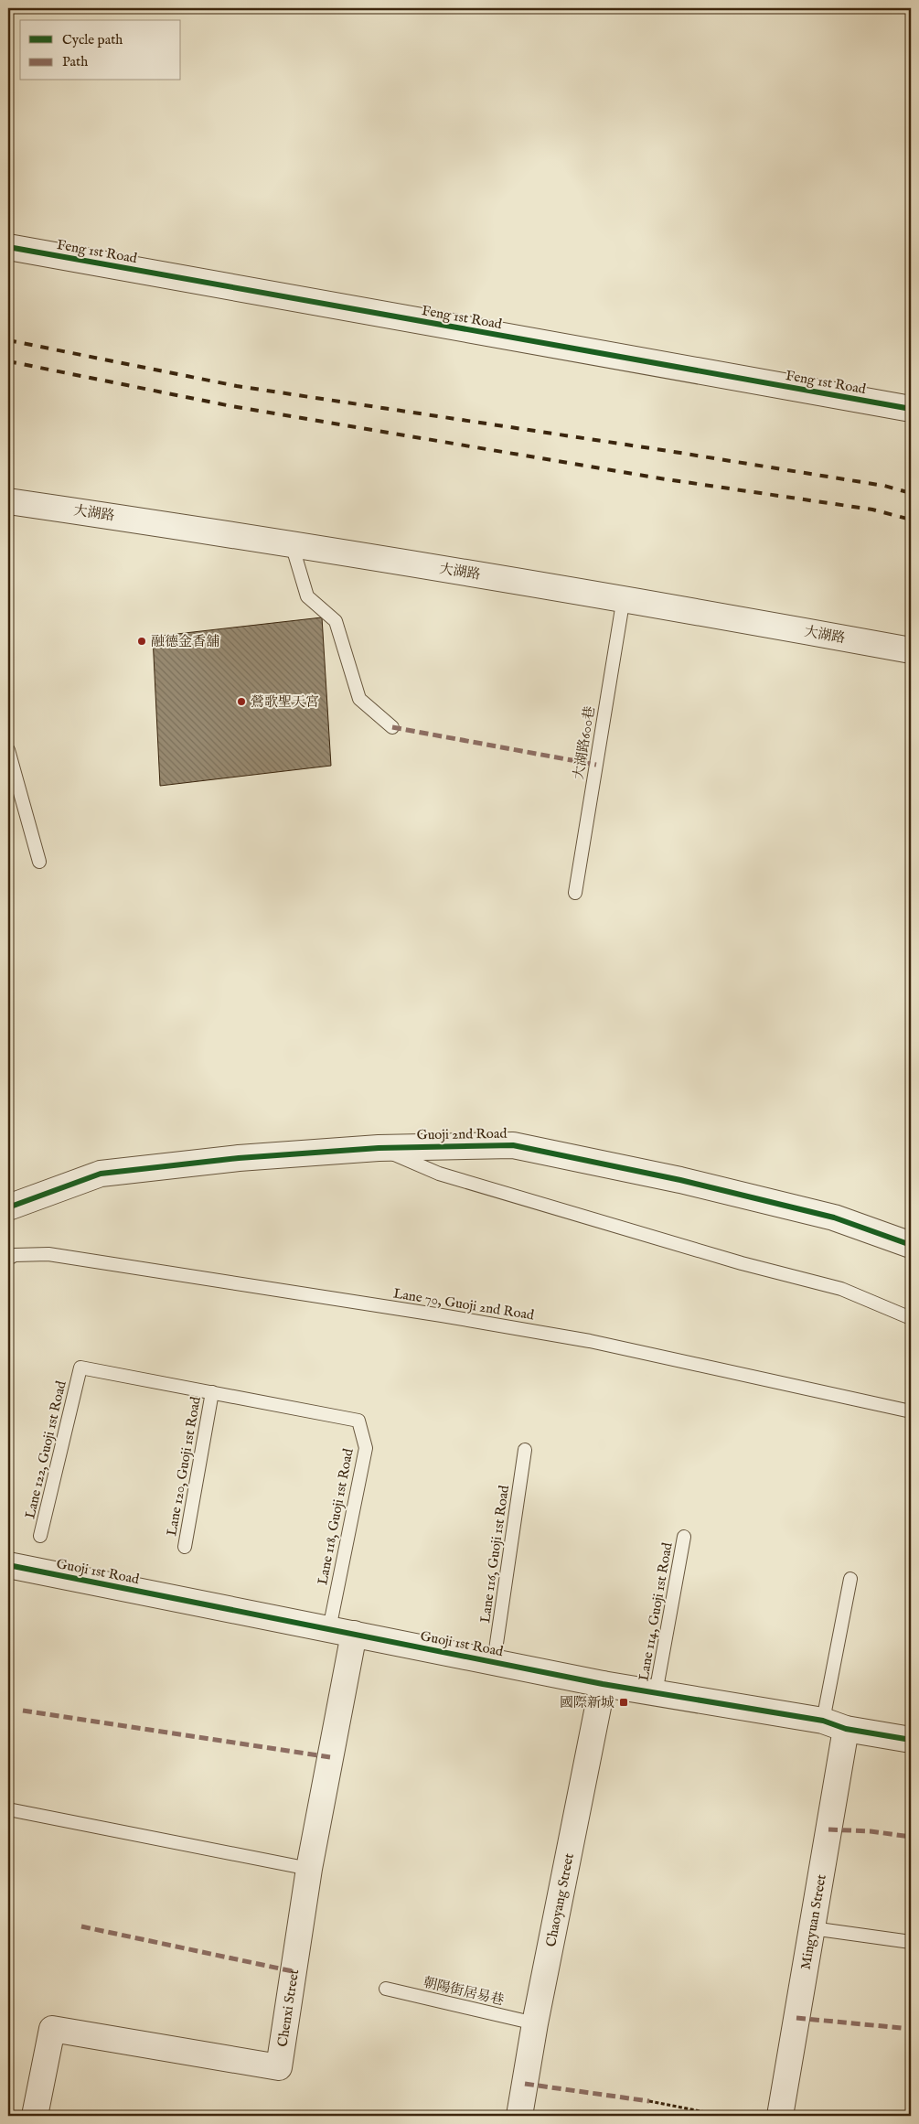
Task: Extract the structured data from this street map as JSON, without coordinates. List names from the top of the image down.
{
  "streets": {
    "street": [
      "Feng 1st Road",
      "大湖路",
      "Guoji 2nd Road",
      "Guoji 1st Road",
      "Chaoyang Street",
      "Mingyuan Street",
      "Chenxi Street"
    ],
    "lane": [
      "大湖路600巷",
      "Lane 70, Guoji 2nd Road",
      "Lane 122, Guoji 1st Road",
      "Lane 120, Guoji 1st Road",
      "Lane 118, Guoji 1st Road",
      "Lane 116, Guoji 1st Road",
      "Lane 114, Guoji 1st Road",
      "朝陽街居易巷"
    ]
  },
  "crossings": [
    ["大湖路", "大湖路600巷"],
    ["Lane 122, Guoji 1st Road", "Lane 120, Guoji 1st Road"],
    ["Lane 122, Guoji 1st Road", "Lane 118, Guoji 1st Road"],
    ["Lane 120, Guoji 1st Road", "Lane 118, Guoji 1st Road"],
    ["Lane 118, Guoji 1st Road", "Guoji 1st Road"],
    ["Lane 116, Guoji 1st Road", "Guoji 1st Road"],
    ["Guoji 1st Road", "Lane 114, Guoji 1st Road"],
    ["Guoji 1st Road", "Chaoyang Street"],
    ["Guoji 1st Road", "Mingyuan Street"],
    ["Guoji 1st Road", "Chenxi Street"],
    ["Chaoyang Street", "朝陽街居易巷"]
  ],
  "places": {
    "other": ["融德金香舖", "鶯歌聖天宮"],
    "transit": ["國際新城"]
  },
  "legend": ["Cycle path", "Path"]
}
